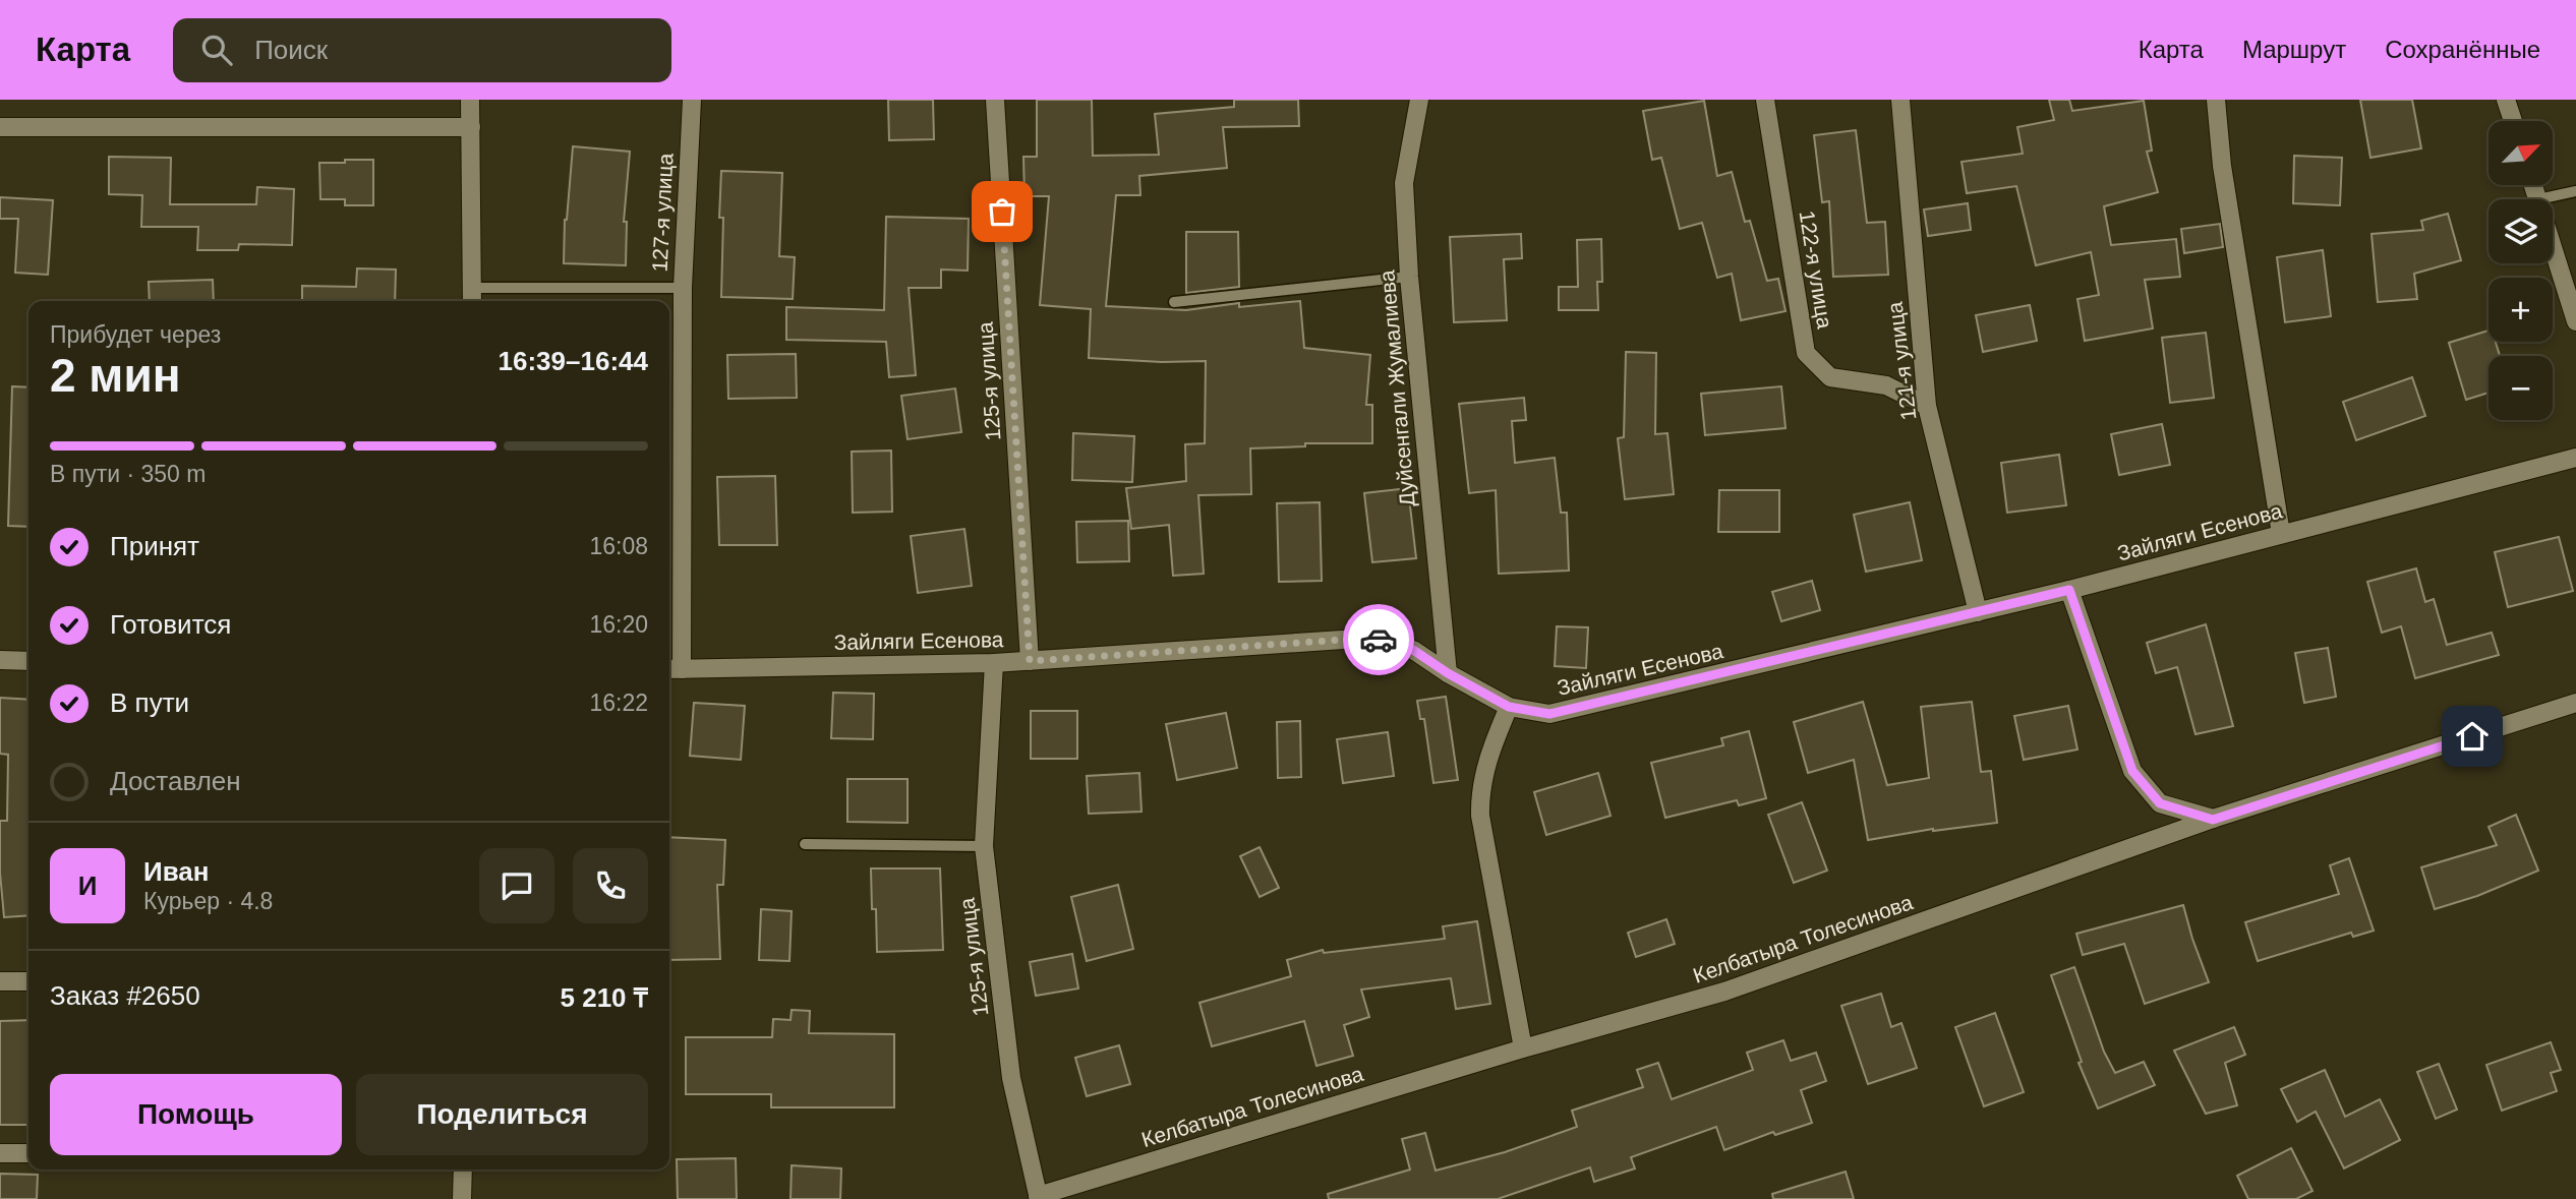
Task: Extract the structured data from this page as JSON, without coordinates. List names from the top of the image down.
{
  "streets": {
    "street": [
      "127-я улица",
      "122-я улица",
      "121-я улица",
      "125-я улица",
      "Дуйсенгали Жумалиева",
      "Зайляги Есенова",
      "Келбатыра Толесинова"
    ]
  },
  "crossings": [
    ["127-я улица", "Зайляги Есенова"],
    ["122-я улица", "121-я улица"],
    ["121-я улица", "Зайляги Есенова"],
    ["125-я улица", "Зайляги Есенова"],
    ["125-я улица", "Келбатыра Толесинова"],
    ["Дуйсенгали Жумалиева", "Зайляги Есенова"]
  ],
  "north": "top right",
  "page": {
    "header": "Карта",
    "search": "Поиск",
    "nav": ["Карта", "Маршрут", "Сохранённые"],
    "map_buttons": ["+", "−"],
    "heading": ["2 мин", "Прибудет через", "16:39–16:44"],
    "panel": [
      "Иван",
      "Курьер · 4.8",
      "Заказ #2650",
      "5 210 ₸"
    ],
    "bar": "В пути · 350 m",
    "list": [
      ["Принят", "16:08"],
      ["Готовится", "16:20"],
      ["В пути", "16:22"],
      "Доставлен"
    ],
    "round": "И",
    "buttons": ["Помощь", "Поделиться"]
  }
}
